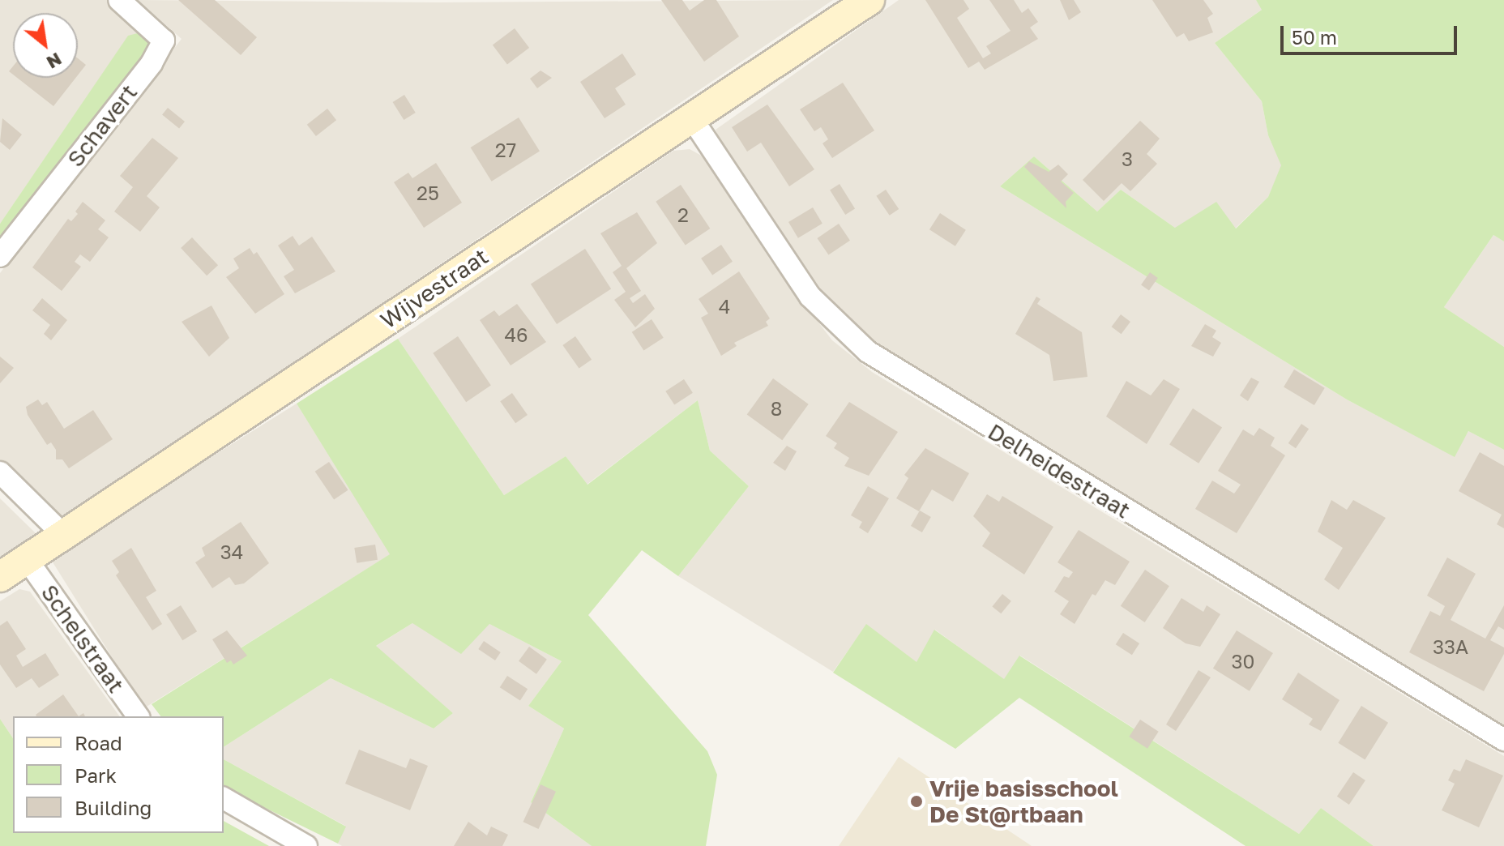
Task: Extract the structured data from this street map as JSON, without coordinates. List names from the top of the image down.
{
  "streets": {
    "street": [
      "Schavert",
      "Wijvestraat",
      "Delheidestraat",
      "Schelstraat"
    ]
  },
  "crossings": [
    ["Wijvestraat", "Delheidestraat"],
    ["Wijvestraat", "Schelstraat"]
  ],
  "places": ["Vrije basisschool De St@rtbaan"],
  "house_numbers": [
    "27",
    "3",
    "25",
    "2",
    "4",
    "46",
    "8",
    "34",
    "33A",
    "30"
  ],
  "legend": ["Road", "Park", "Building"],
  "scale_bar": "50 m",
  "north": "bottom right"
}
